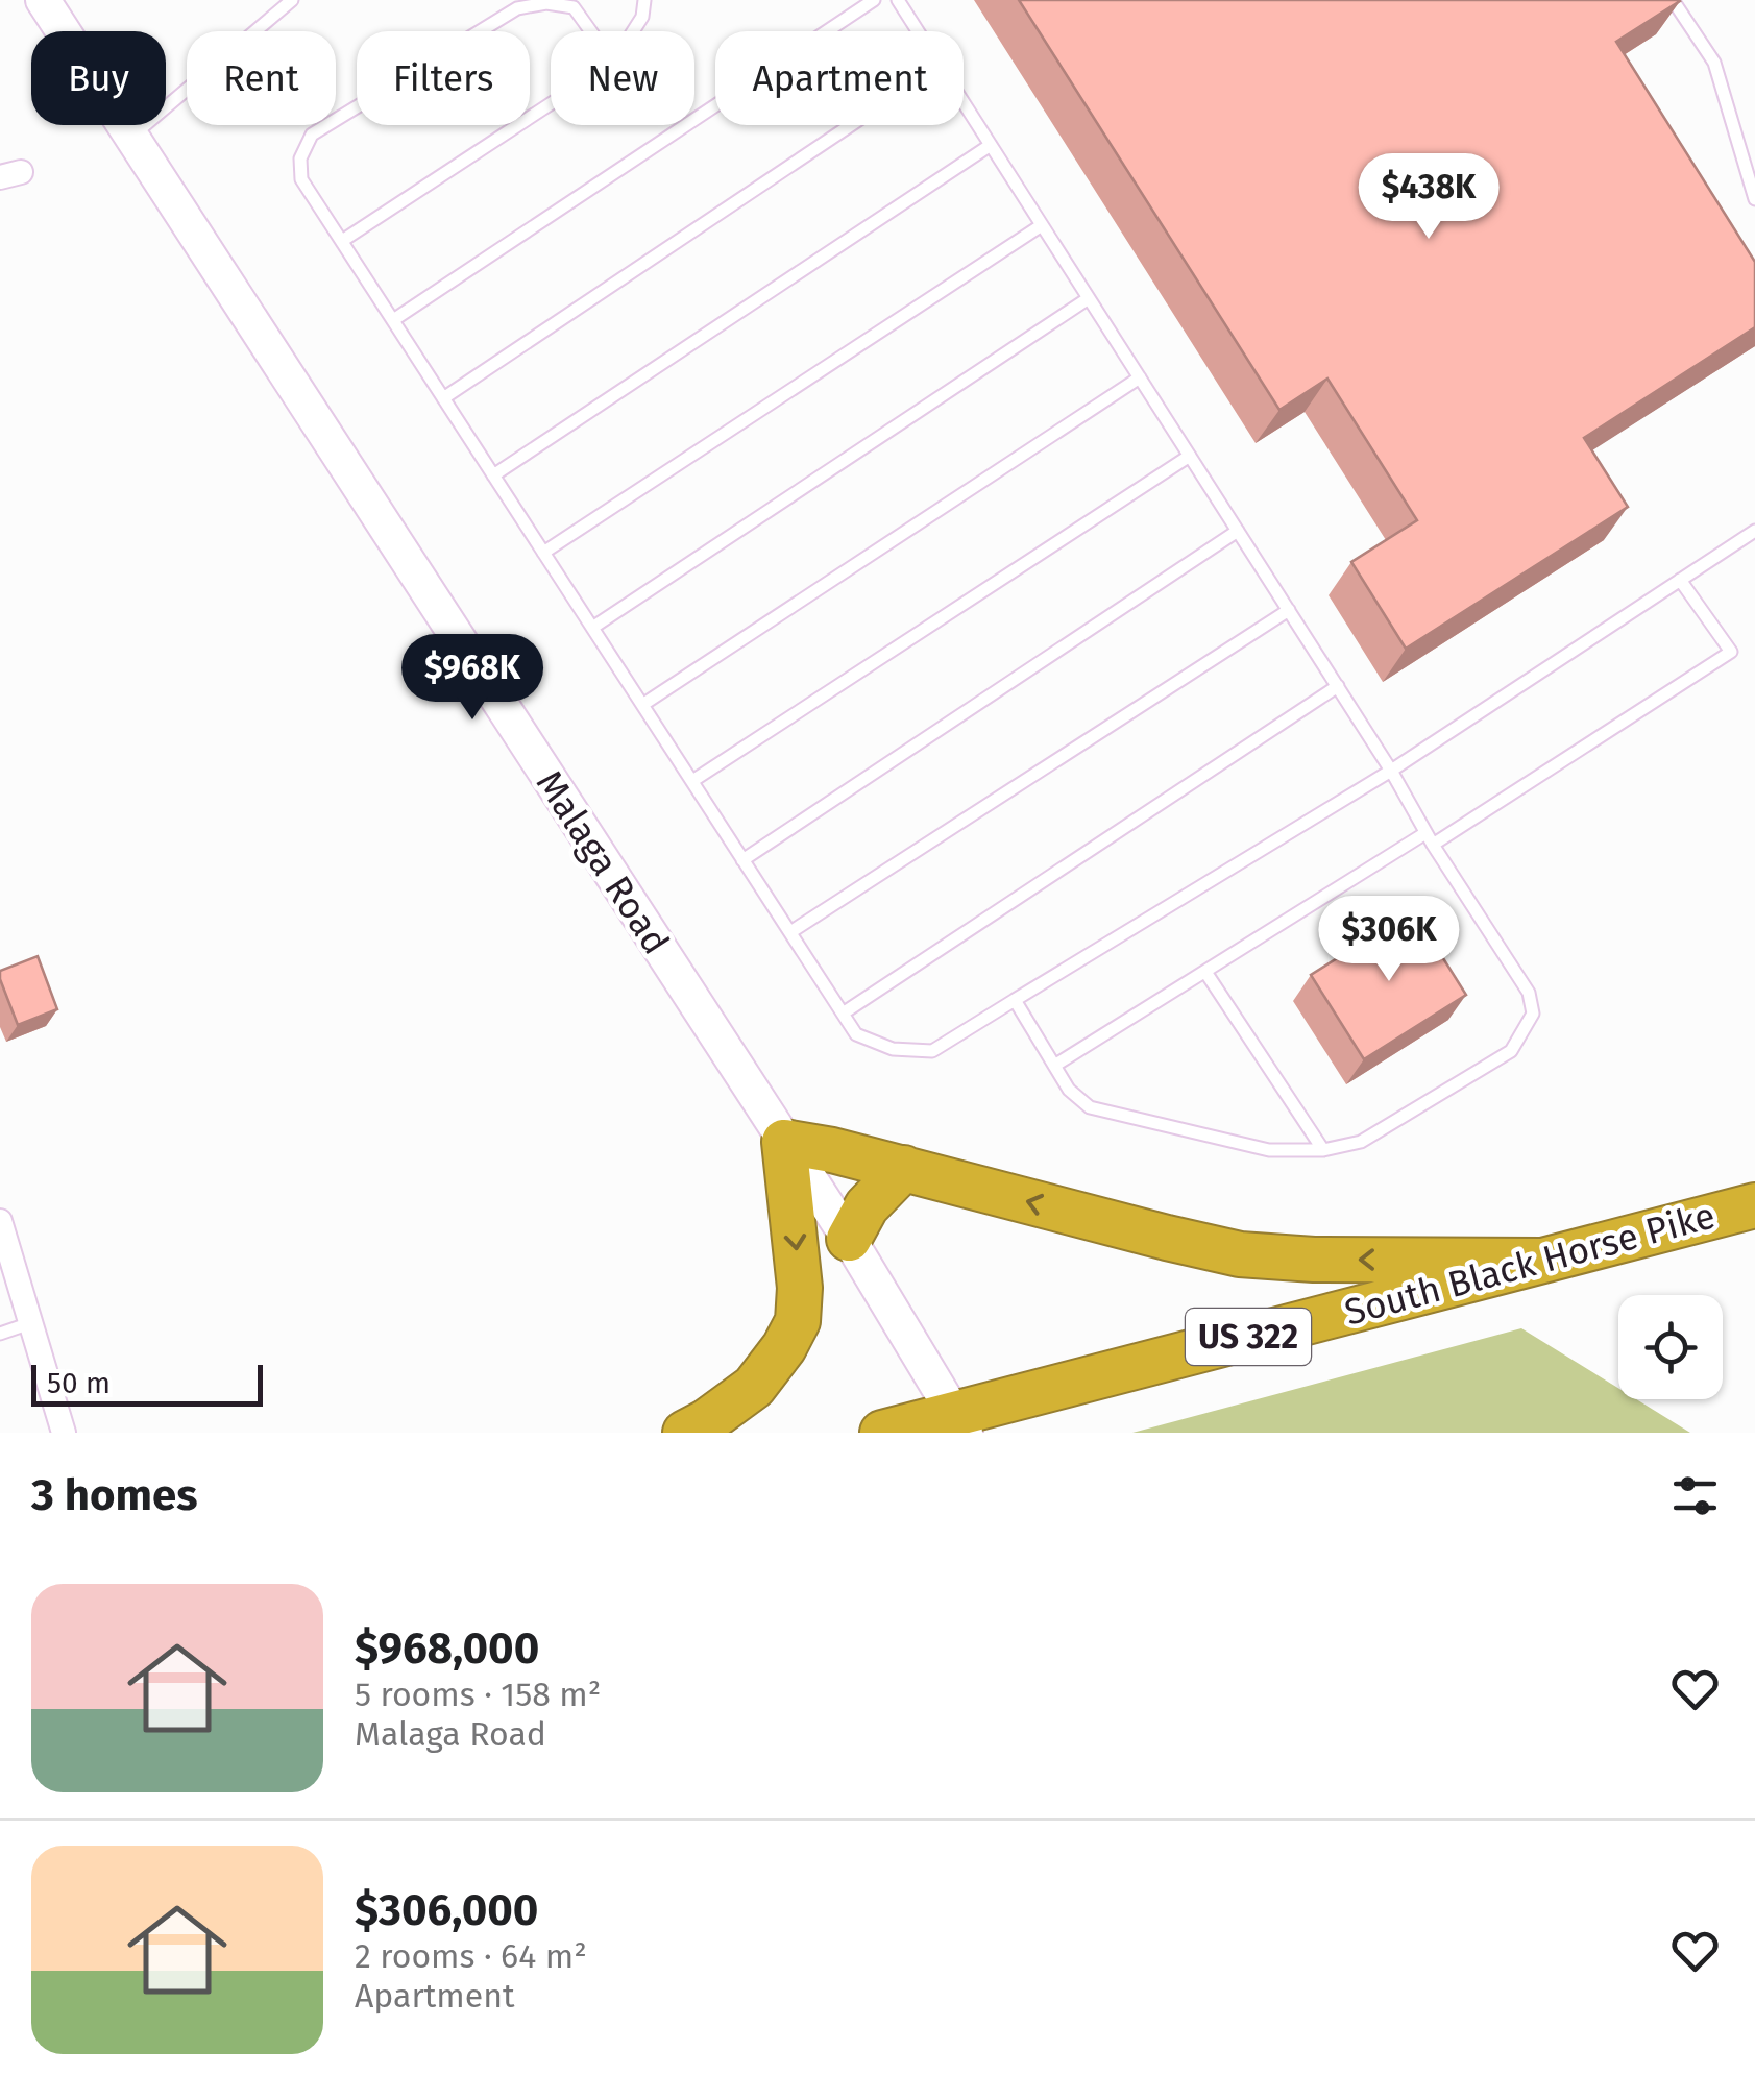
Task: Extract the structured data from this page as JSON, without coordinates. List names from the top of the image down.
{
  "streets": {
    "highway": ["South Black Horse Pike", "US 322"],
    "main road": ["Malaga Road"]
  },
  "crossings": [
    ["Malaga Road", "South Black Horse Pike"]
  ],
  "scale_bar": "50 m",
  "page": {
    "chip": [
      "Buy",
      "Rent",
      "Filters",
      "New",
      "Apartment"
    ],
    "price": ["$438K", "$968K", "$306K"],
    "scale": "50 m",
    "heading": "3 homes",
    "list": [
      {
        "name": "$968,000",
        "note": "5 rooms · 158 m² · Malaga Road"
      },
      {
        "name": "$306,000",
        "note": "2 rooms · 64 m² · Apartment"
      }
    ]
  }
}
